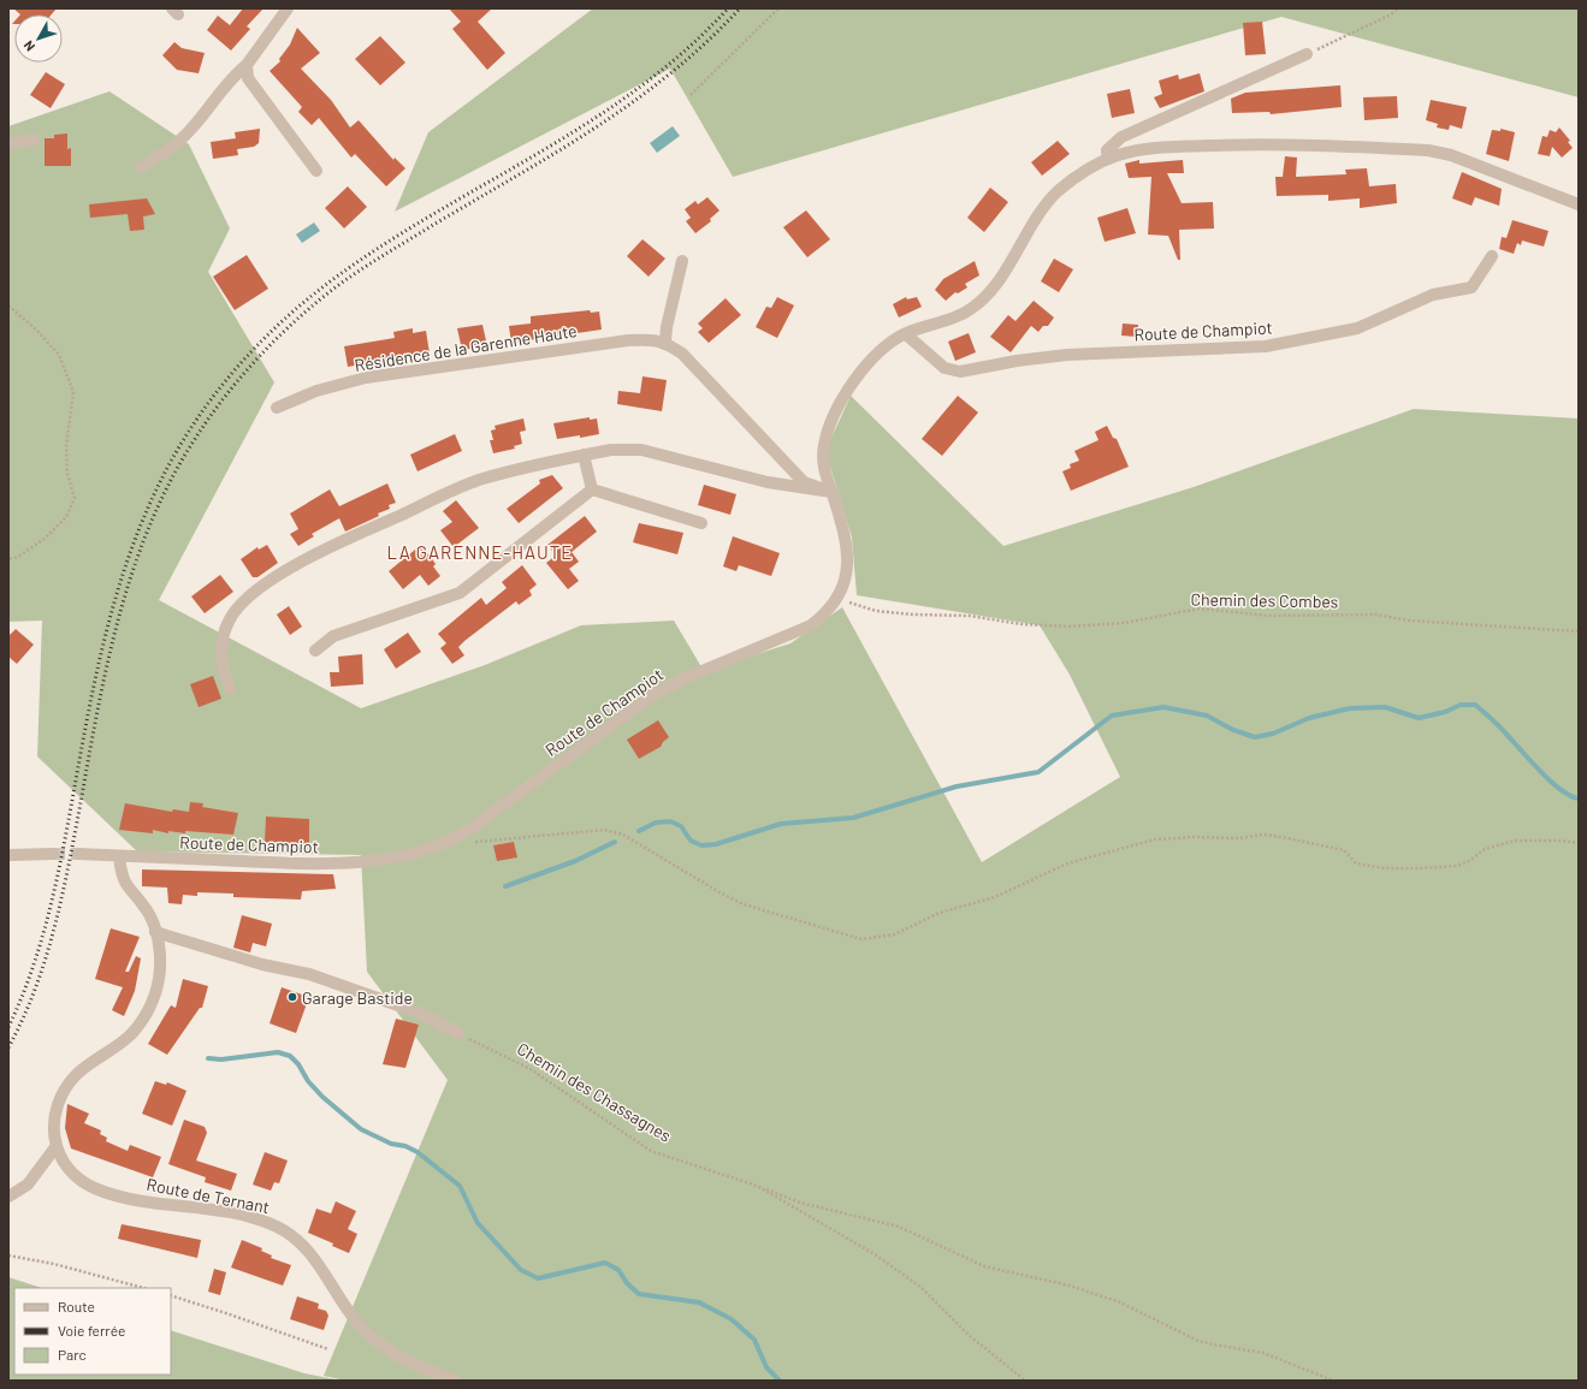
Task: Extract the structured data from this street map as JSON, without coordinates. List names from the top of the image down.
{
  "streets": {
    "street": ["Route de Champiot", "Résidence de la Garenne Haute", "Route de Ternant"],
    "path": ["Chemin des Combes", "Chemin des Chassagnes"]
  },
  "crossings": [
    ["Route de Champiot", "Résidence de la Garenne Haute"],
    ["Route de Champiot", "Chemin des Combes"]
  ],
  "districts": ["LA GARENNE-HAUTE"],
  "places": ["Garage Bastide"],
  "legend": ["Route", "Voie ferrée", "Parc"],
  "north": "bottom left"
}
